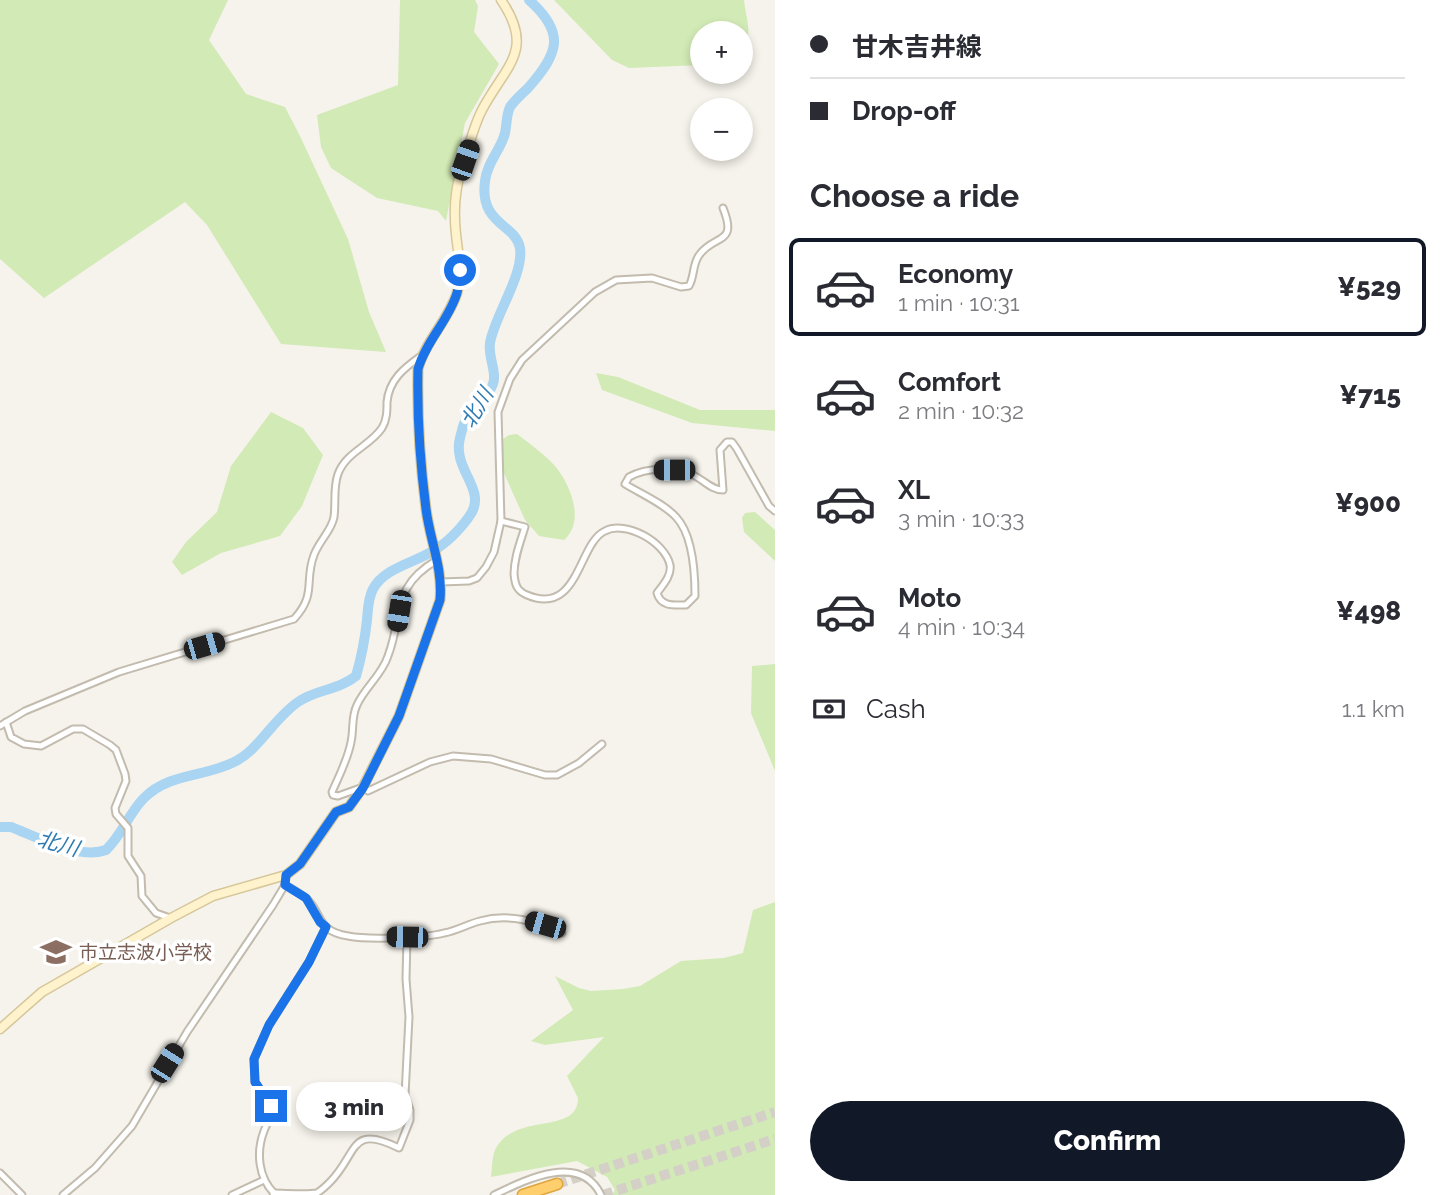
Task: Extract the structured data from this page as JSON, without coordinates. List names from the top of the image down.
{
  "water": ["北川"],
  "places": {
    "school or university": ["市立志波小学校"]
  },
  "page": {
    "banner": ["甘木吉井線", "Drop-off"],
    "map_buttons": ["+", "−"],
    "heading": "Choose a ride",
    "list": [
      {
        "name": "Economy",
        "note": "1 min · 10:31",
        "value": "¥529"
      },
      {
        "name": "Comfort",
        "note": "2 min · 10:32",
        "value": "¥715"
      },
      {
        "name": "XL",
        "note": "3 min · 10:33",
        "value": "¥900"
      },
      {
        "name": "Moto",
        "note": "4 min · 10:34",
        "value": "¥498"
      }
    ],
    "pay": ["Cash", "1.1 km"],
    "bubble": "3 min",
    "buttons": "Confirm"
  }
}
